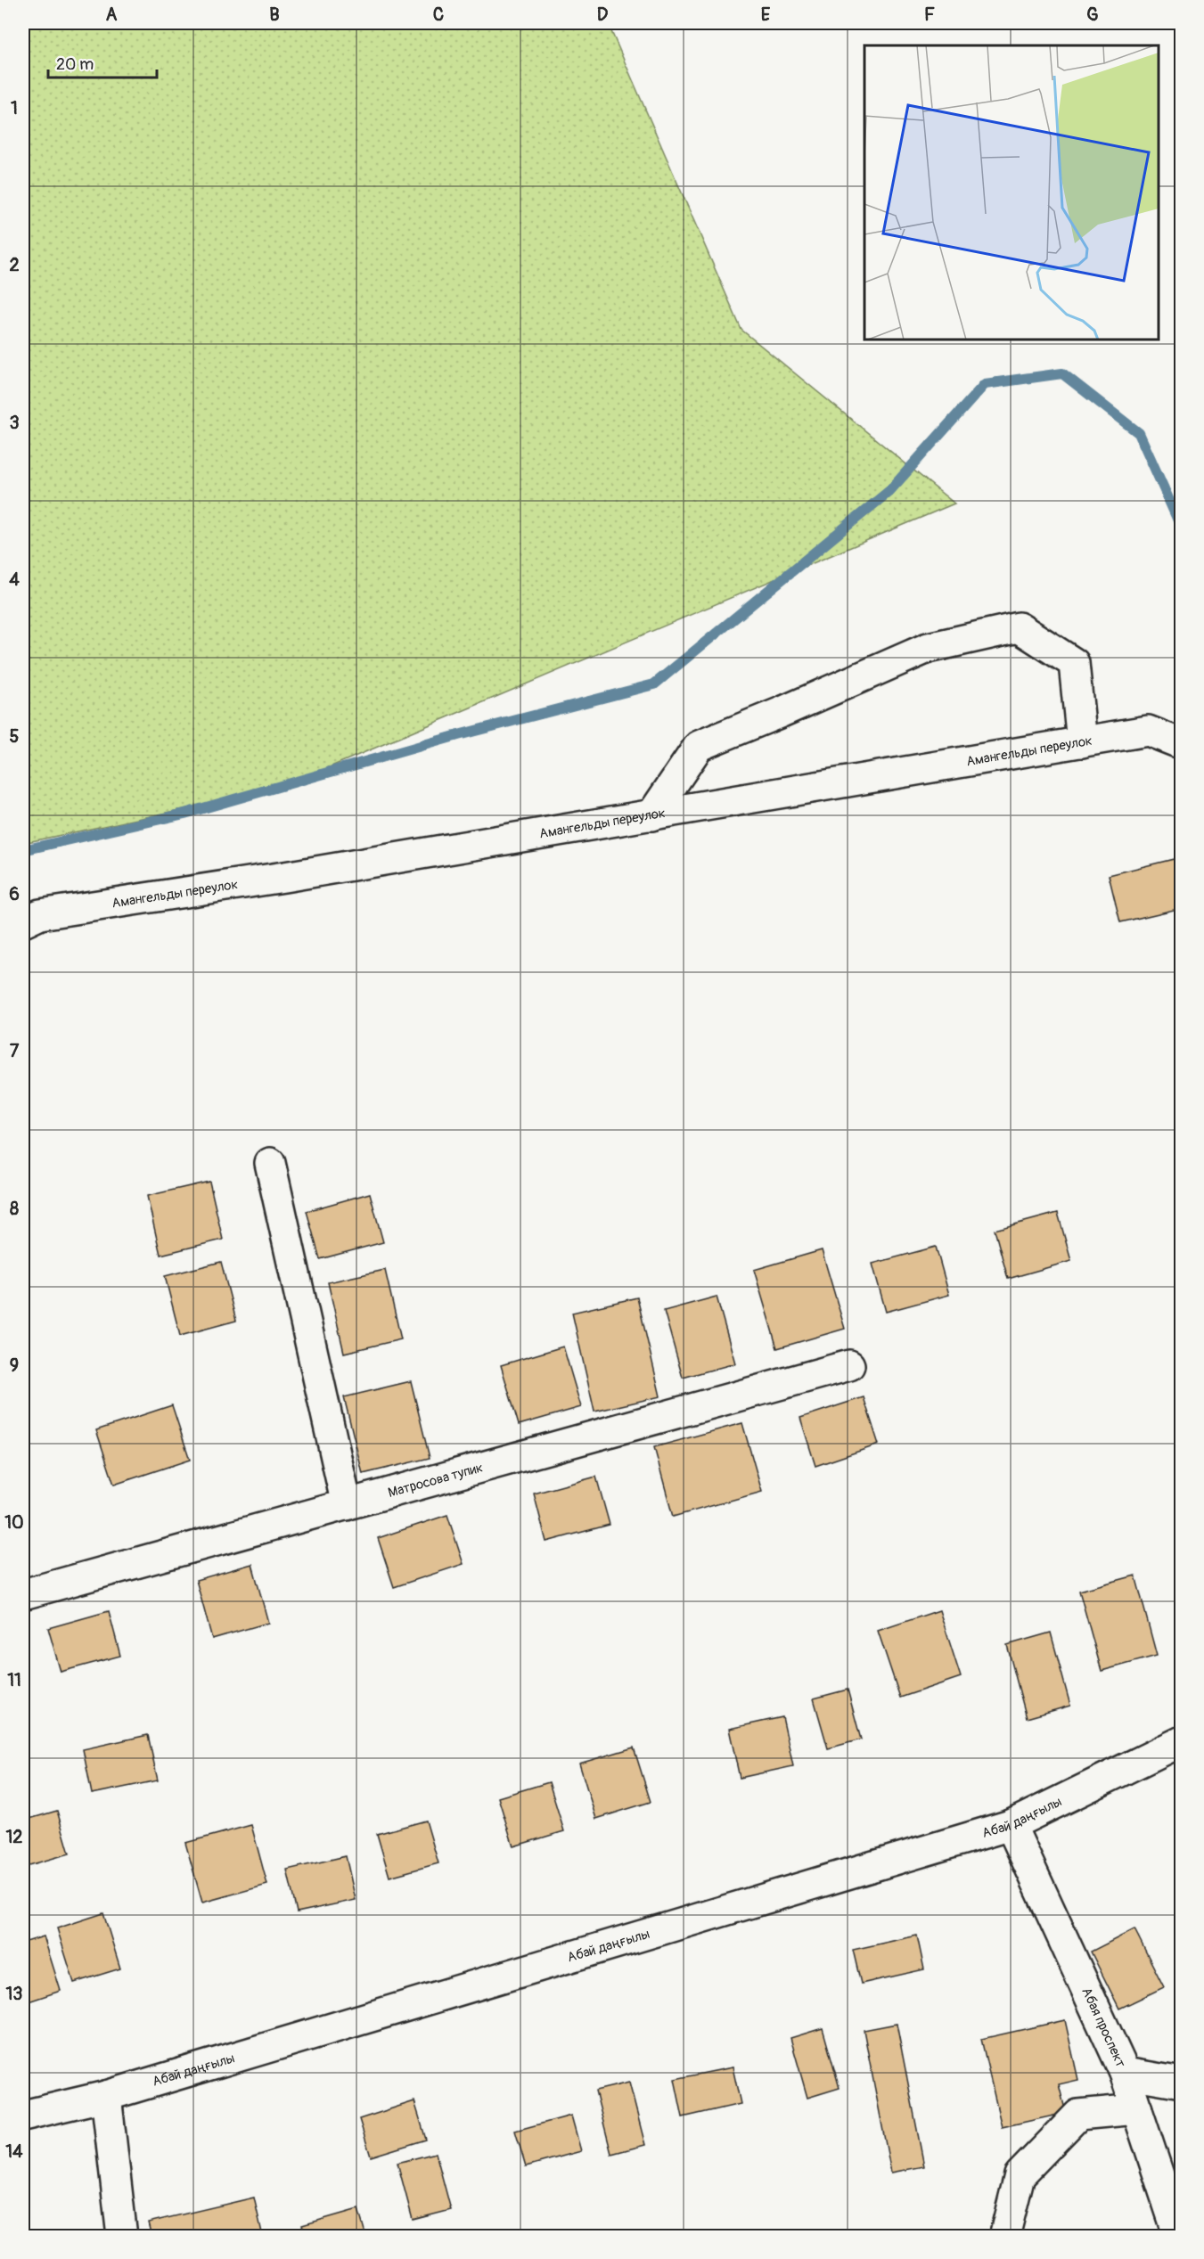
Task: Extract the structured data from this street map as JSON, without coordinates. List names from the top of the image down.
{
  "streets": {
    "street": [
      "Амангельды переулок",
      "Матросова тупик",
      "Абай даңғылы",
      "Абая проспект"
    ]
  },
  "crossings": [
    ["Абай даңғылы", "Абая проспект"]
  ],
  "scale_bar": "20 m",
  "grid": {
    "columns": [
      "A",
      "B",
      "C",
      "D",
      "E",
      "F",
      "G"
    ],
    "rows": [
      "1",
      "2",
      "3",
      "4",
      "5",
      "6",
      "7",
      "8",
      "9",
      "10",
      "11",
      "12",
      "13",
      "14"
    ]
  }
}
